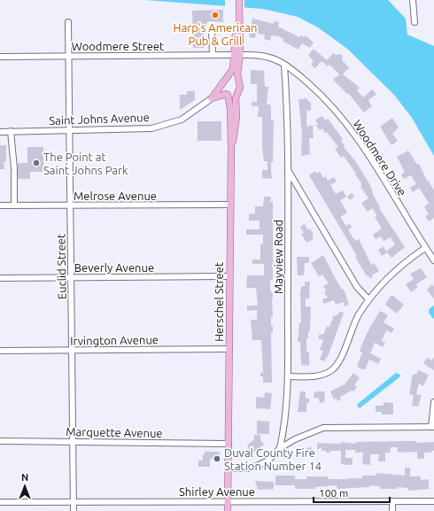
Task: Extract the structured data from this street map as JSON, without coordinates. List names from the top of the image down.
{
  "streets": {
    "main road": ["Saint Johns Avenue", "Herschel Street"],
    "street": [
      "Woodmere Street",
      "Woodmere Drive",
      "Melrose Avenue",
      "Mayview Road",
      "Euclid Street",
      "Beverly Avenue",
      "Irvington Avenue",
      "Marquette Avenue",
      "Shirley Avenue"
    ]
  },
  "crossings": [
    ["Woodmere Street", "Woodmere Drive"],
    ["Woodmere Street", "Euclid Street"],
    ["Saint Johns Avenue", "Euclid Street"],
    ["Saint Johns Avenue", "Herschel Street"],
    ["Woodmere Drive", "Mayview Road"],
    ["Melrose Avenue", "Euclid Street"],
    ["Melrose Avenue", "Herschel Street"],
    ["Euclid Street", "Beverly Avenue"],
    ["Euclid Street", "Irvington Avenue"],
    ["Euclid Street", "Marquette Avenue"],
    ["Euclid Street", "Shirley Avenue"],
    ["Beverly Avenue", "Herschel Street"],
    ["Herschel Street", "Irvington Avenue"],
    ["Herschel Street", "Marquette Avenue"],
    ["Herschel Street", "Shirley Avenue"]
  ],
  "places": ["Harp's American Pub & Grill", "The Point at Saint Johns Park", "Duval County Fire Station Number 14"],
  "scale_bar": "100 m",
  "north": "top"
}
